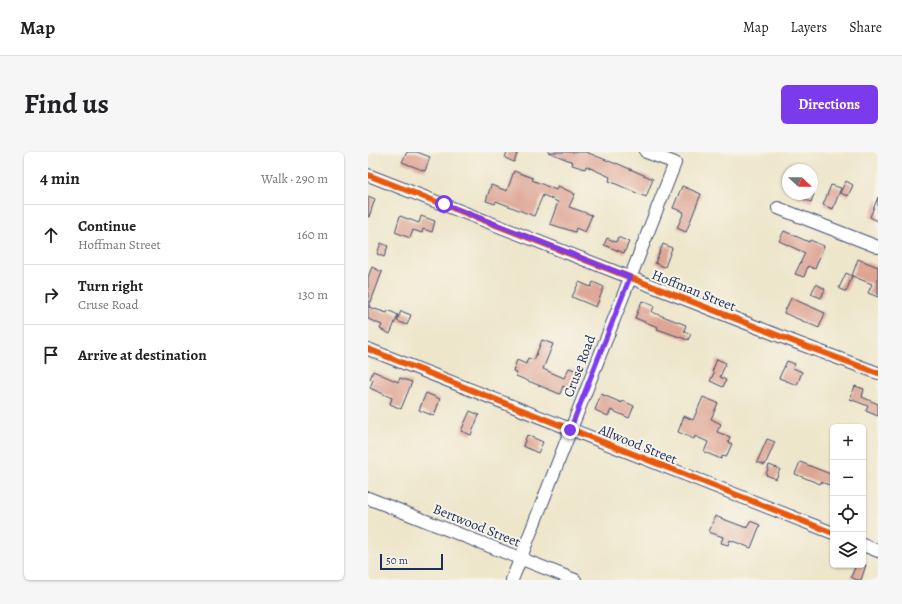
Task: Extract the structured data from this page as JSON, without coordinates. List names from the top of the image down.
{
  "streets": {
    "street": [
      "Hoffman Street",
      "Cruse Road",
      "Allwood Street",
      "Bertwood Street"
    ]
  },
  "crossings": [
    ["Hoffman Street", "Cruse Road"],
    ["Cruse Road", "Allwood Street"],
    ["Cruse Road", "Bertwood Street"]
  ],
  "scale_bar": "50 m",
  "north": "right",
  "page": {
    "header": "Map",
    "nav": ["Map", "Layers", "Share"],
    "title": "Find us",
    "buttons": "Directions",
    "heading": ["4 min", "Walk · 290 m"],
    "list": [
      ["Continue", "Hoffman Street", "160 m"],
      ["Turn right", "Cruse Road", "130 m"],
      "Arrive at destination"
    ],
    "map_buttons": ["+", "−"],
    "scale": "50 m"
  }
}
